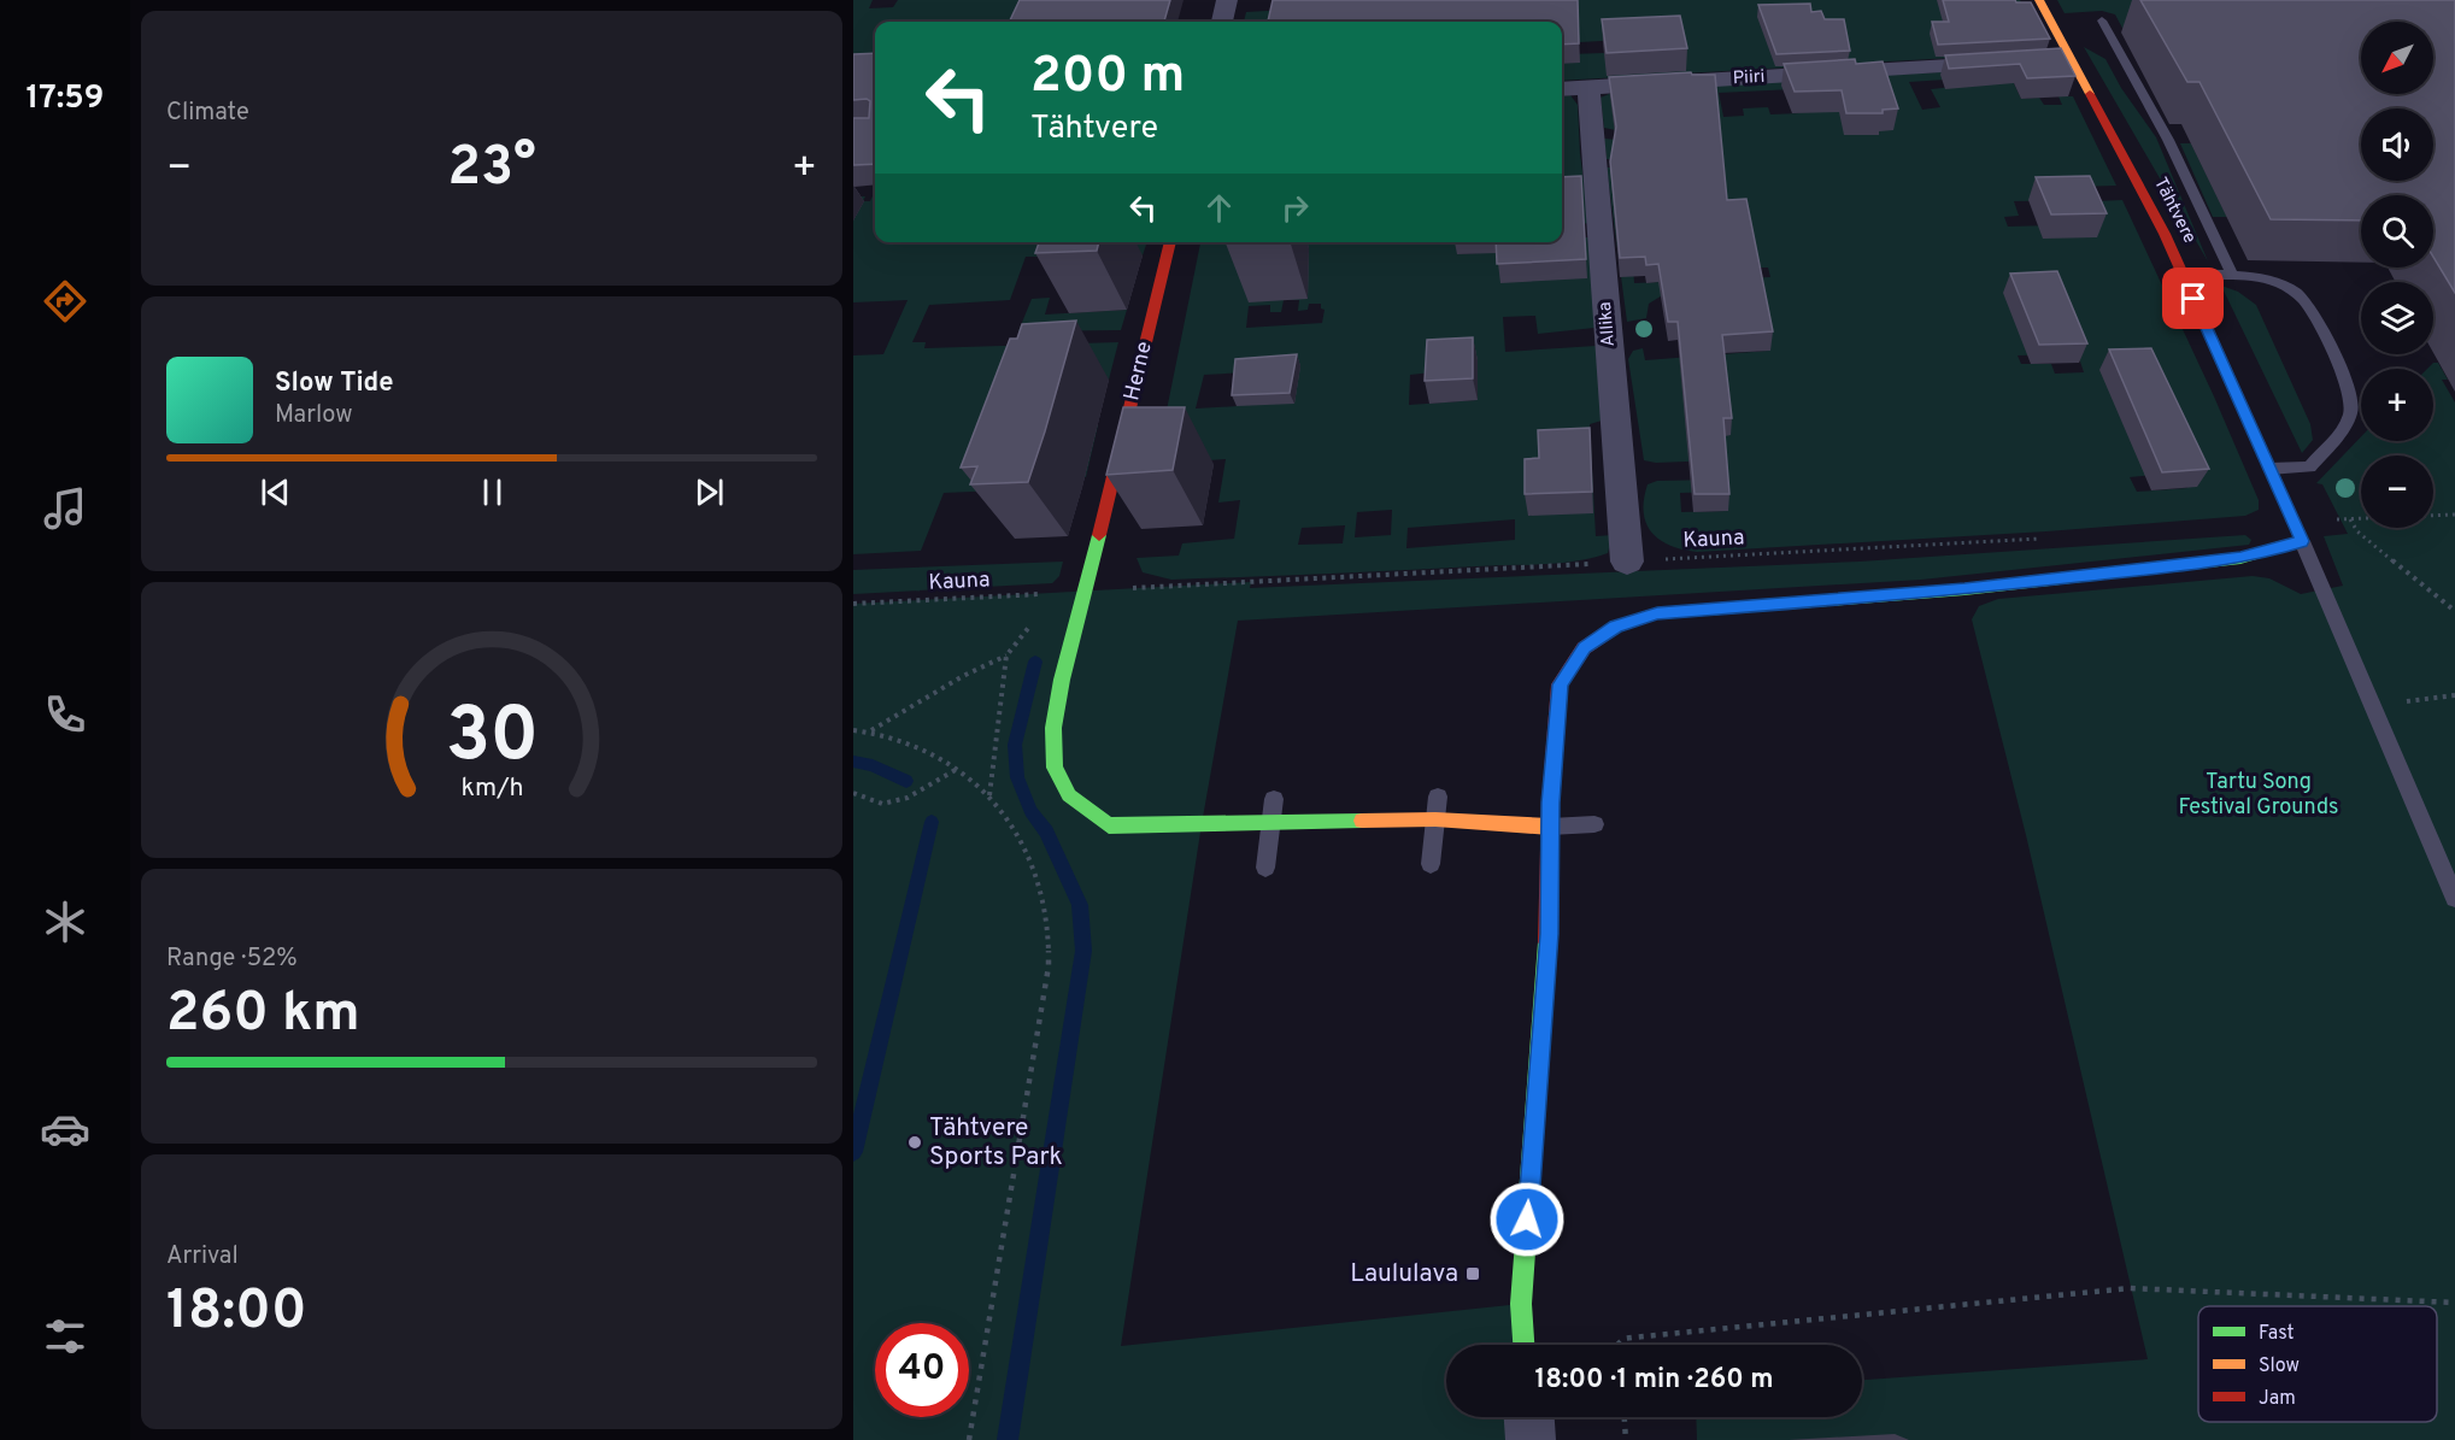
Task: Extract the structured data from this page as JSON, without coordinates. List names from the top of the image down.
{
  "streets": {
    "street": [
      "Piiri",
      "Tähtvere",
      "Allika",
      "Herne"
    ],
    "path": ["Kauna"]
  },
  "crossings": [
    ["Piiri", "Allika"],
    ["Allika", "Kauna"]
  ],
  "parks": ["Tartu Song Festival Grounds"],
  "places": {
    "other": ["Tähtvere Sports Park"],
    "transit": ["Laululava"]
  },
  "legend": ["Fast", "Slow", "Jam"],
  "north": "bottom left",
  "page": {
    "tabs": "17:59",
    "tile": [
      "Climate",
      ["Range · 52%", "260 km"],
      ["Arrival", "18:00"]
    ],
    "map_buttons": ["+", "−"],
    "turn": ["200 m", "Tähtvere"],
    "heat": ["−", "23°", "+"],
    "song": ["Slow Tide", "Marlow"],
    "limit": "40",
    "trip": "18:00 · 1 min · 260 m",
    "gauge": ["30", "km/h"]
  }
}
